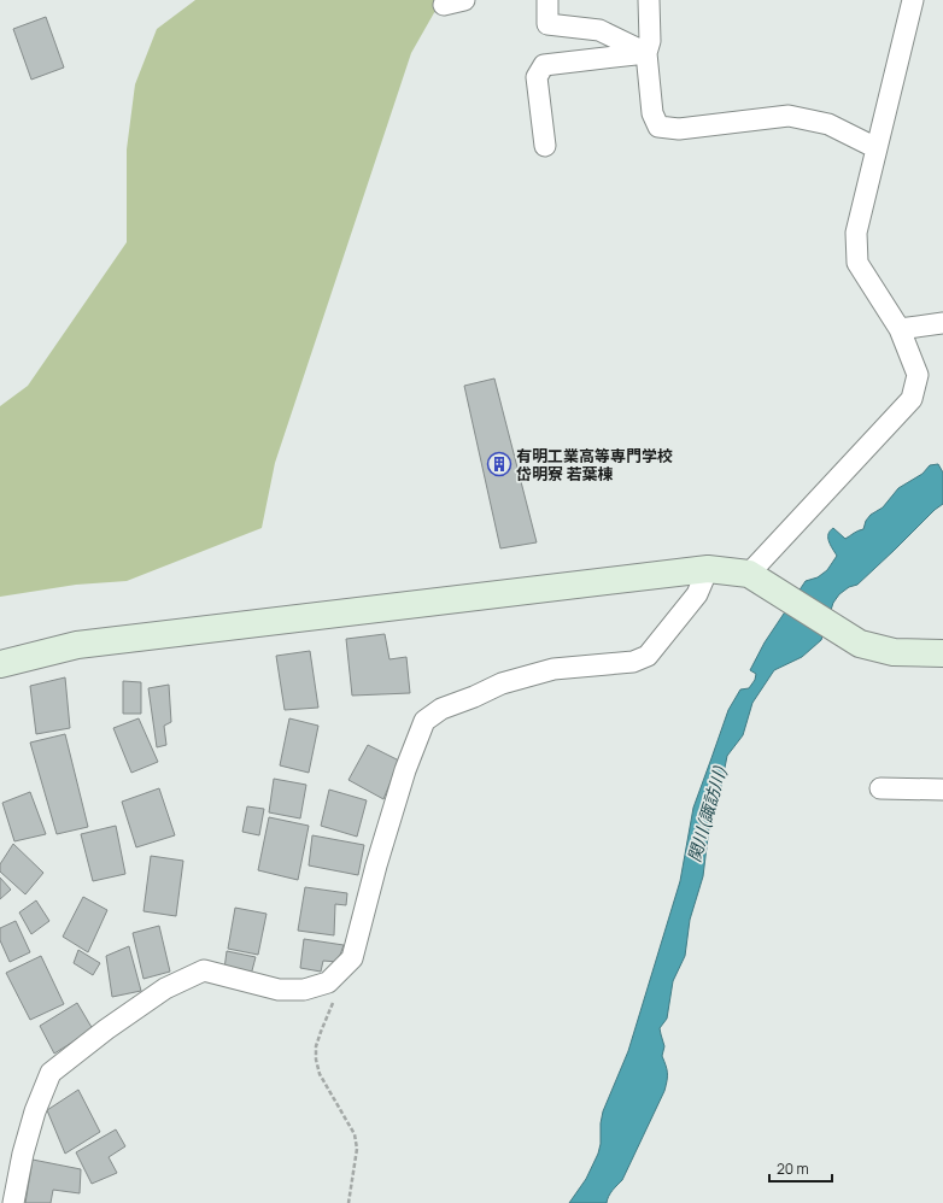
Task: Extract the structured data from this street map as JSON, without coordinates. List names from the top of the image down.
{
  "water": ["関川(諏訪川)"],
  "places": {
    "building": ["有明工業高等専門学校 岱明寮 若葉棟"]
  },
  "scale_bar": "20 m"
}
